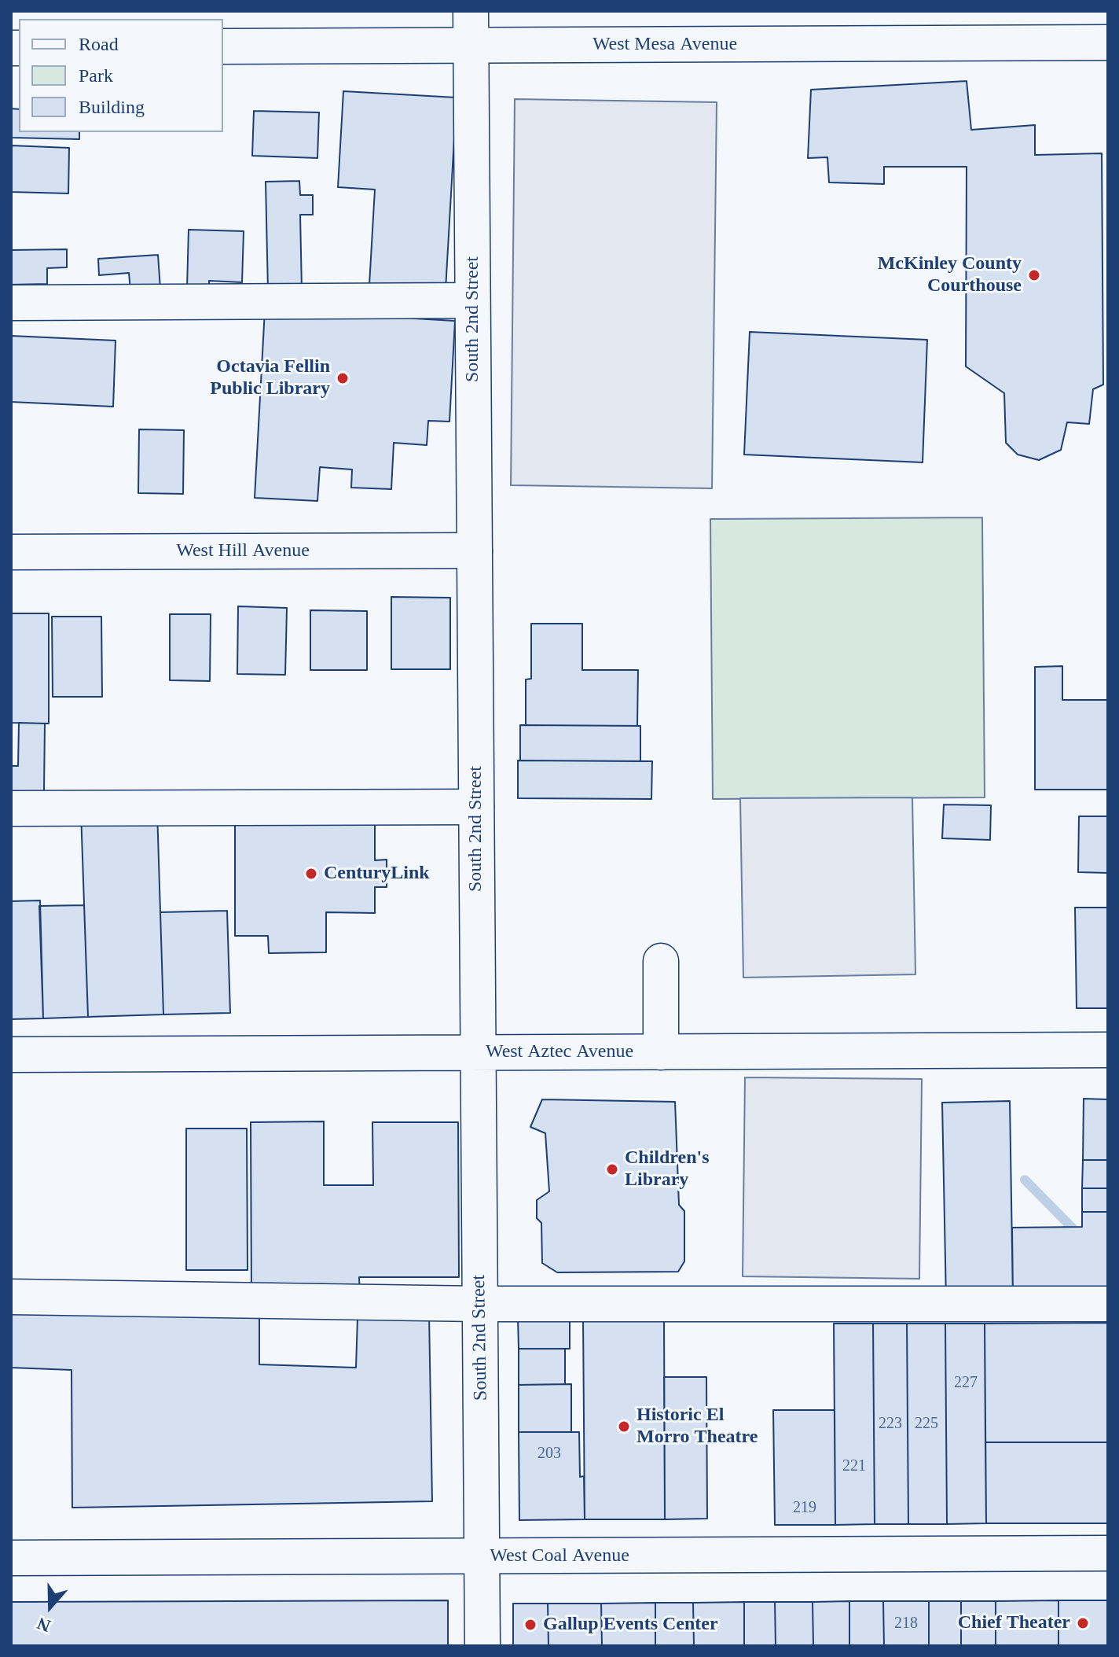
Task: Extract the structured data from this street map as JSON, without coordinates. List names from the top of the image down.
{
  "streets": {
    "main road": [
      "West Mesa Avenue",
      "South 2nd Street",
      "West Hill Avenue",
      "West Aztec Avenue",
      "West Coal Avenue"
    ]
  },
  "crossings": [
    ["West Mesa Avenue", "South 2nd Street"],
    ["South 2nd Street", "West Hill Avenue"],
    ["South 2nd Street", "West Aztec Avenue"],
    ["South 2nd Street", "West Coal Avenue"]
  ],
  "places": [
    "McKinley County Courthouse",
    "Octavia Fellin Public Library",
    "CenturyLink",
    "Children's Library",
    "Historic El Morro Theatre",
    "Chief Theater",
    "Gallup Events Center"
  ],
  "house_numbers": [
    "227",
    "223",
    "225",
    "203",
    "221",
    "219",
    "218"
  ],
  "legend": ["Road", "Park", "Building"],
  "north": "bottom"
}
